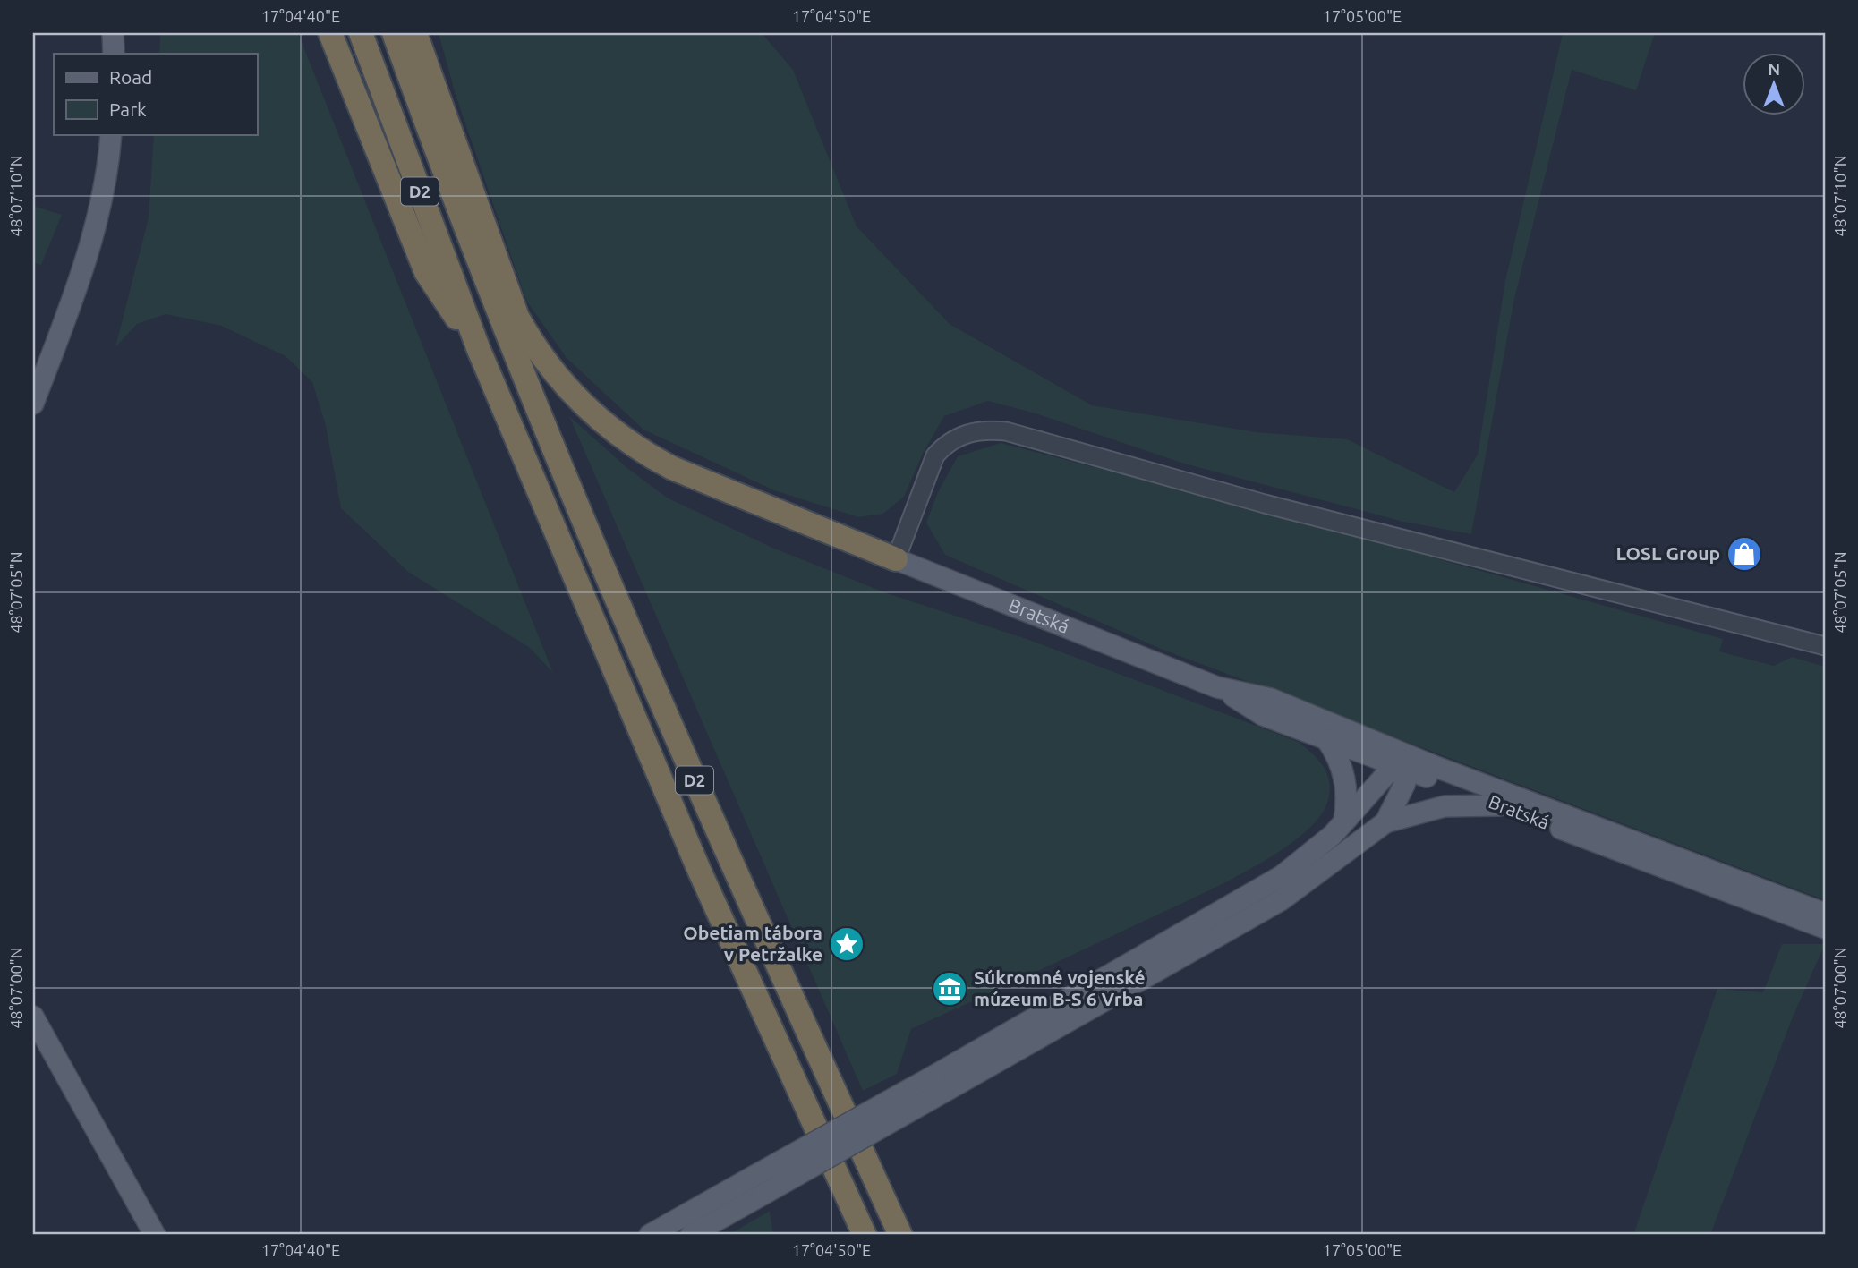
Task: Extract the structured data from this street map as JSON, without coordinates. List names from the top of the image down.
{
  "streets": {
    "highway": ["D2"],
    "main road": ["Bratská"]
  },
  "places": {
    "shop": ["LOSL Group"],
    "place": ["Obetiam tábora v Petržalke"],
    "museum": ["Súkromné vojenské múzeum B-S 6 Vrba"]
  },
  "legend": ["Road", "Park"],
  "north": "top",
  "coordinates": [
    "17°04'40\"E",
    "17°04'50\"E",
    "17°05'00\"E",
    "48°07'10\"N",
    "48°07'05\"N",
    "48°07'00\"N"
  ]
}
